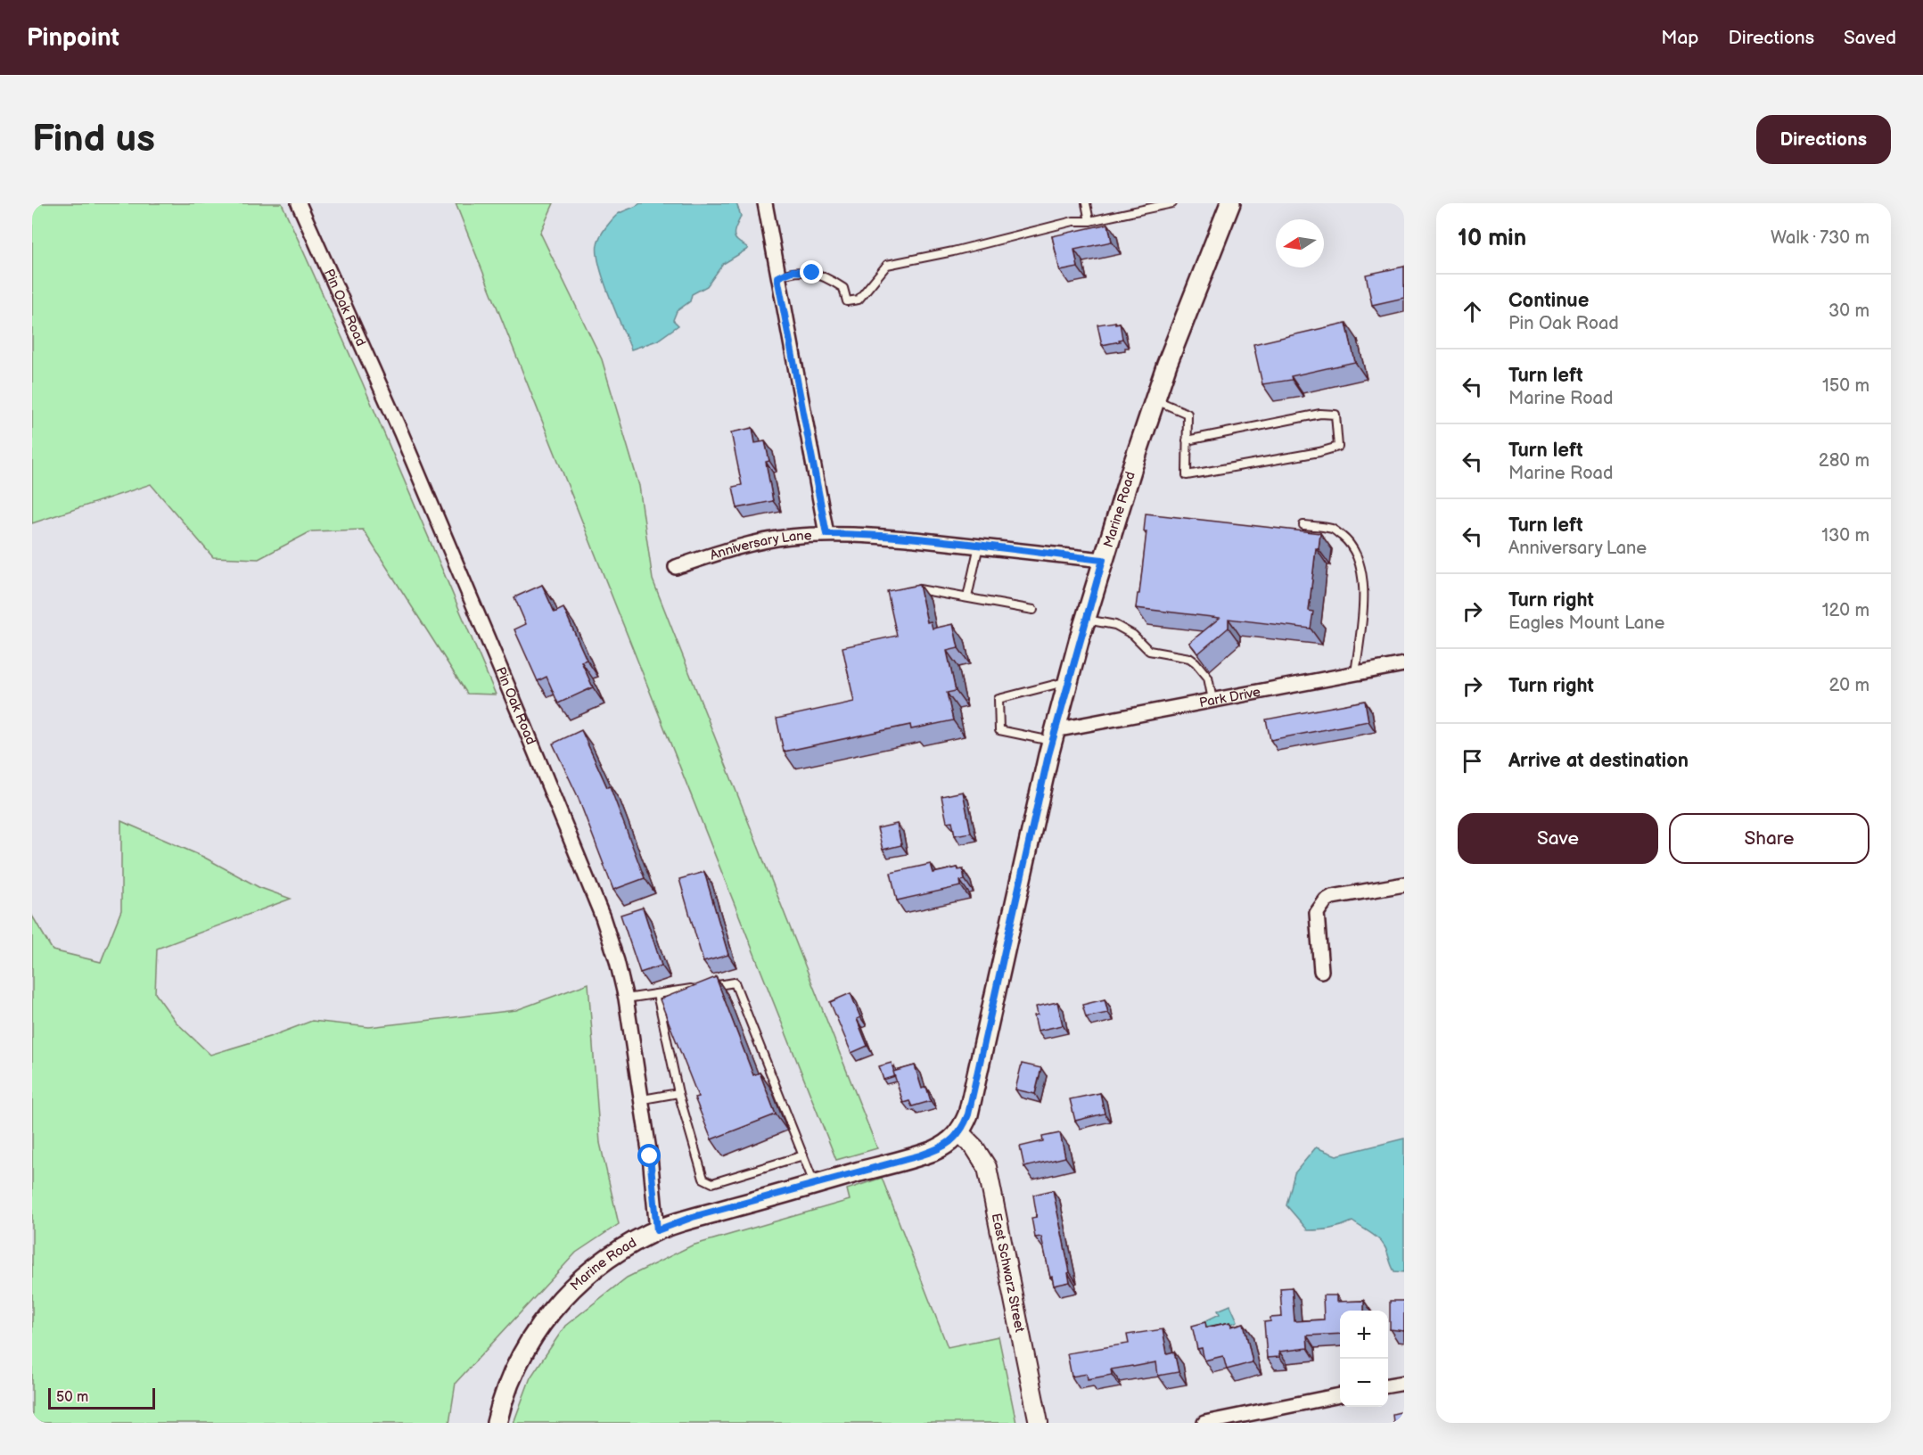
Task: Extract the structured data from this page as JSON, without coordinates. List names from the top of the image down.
{
  "streets": {
    "main road": ["Marine Road"],
    "street": [
      "Pin Oak Road",
      "Anniversary Lane",
      "Park Drive",
      "East Schwarz Street"
    ]
  },
  "crossings": [
    ["Pin Oak Road", "Marine Road"],
    ["Marine Road", "Anniversary Lane"],
    ["Marine Road", "Park Drive"],
    ["Marine Road", "East Schwarz Street"]
  ],
  "scale_bar": "50 m",
  "north": "left",
  "page": {
    "header": "Pinpoint",
    "nav": ["Map", "Directions", "Saved"],
    "buttons": [
      "Directions",
      ["Save", "Share"]
    ],
    "title": "Find us",
    "heading": ["10 min", "Walk · 730 m"],
    "list": [
      ["Continue", "Pin Oak Road", "30 m"],
      ["Turn left", "Marine Road", "150 m"],
      ["Turn left", "Marine Road", "280 m"],
      ["Turn left", "Anniversary Lane", "130 m"],
      ["Turn right", "Eagles Mount Lane", "120 m"],
      ["Turn right", "20 m"],
      "Arrive at destination"
    ],
    "map_buttons": ["+", "−"],
    "scale": "50 m"
  }
}
